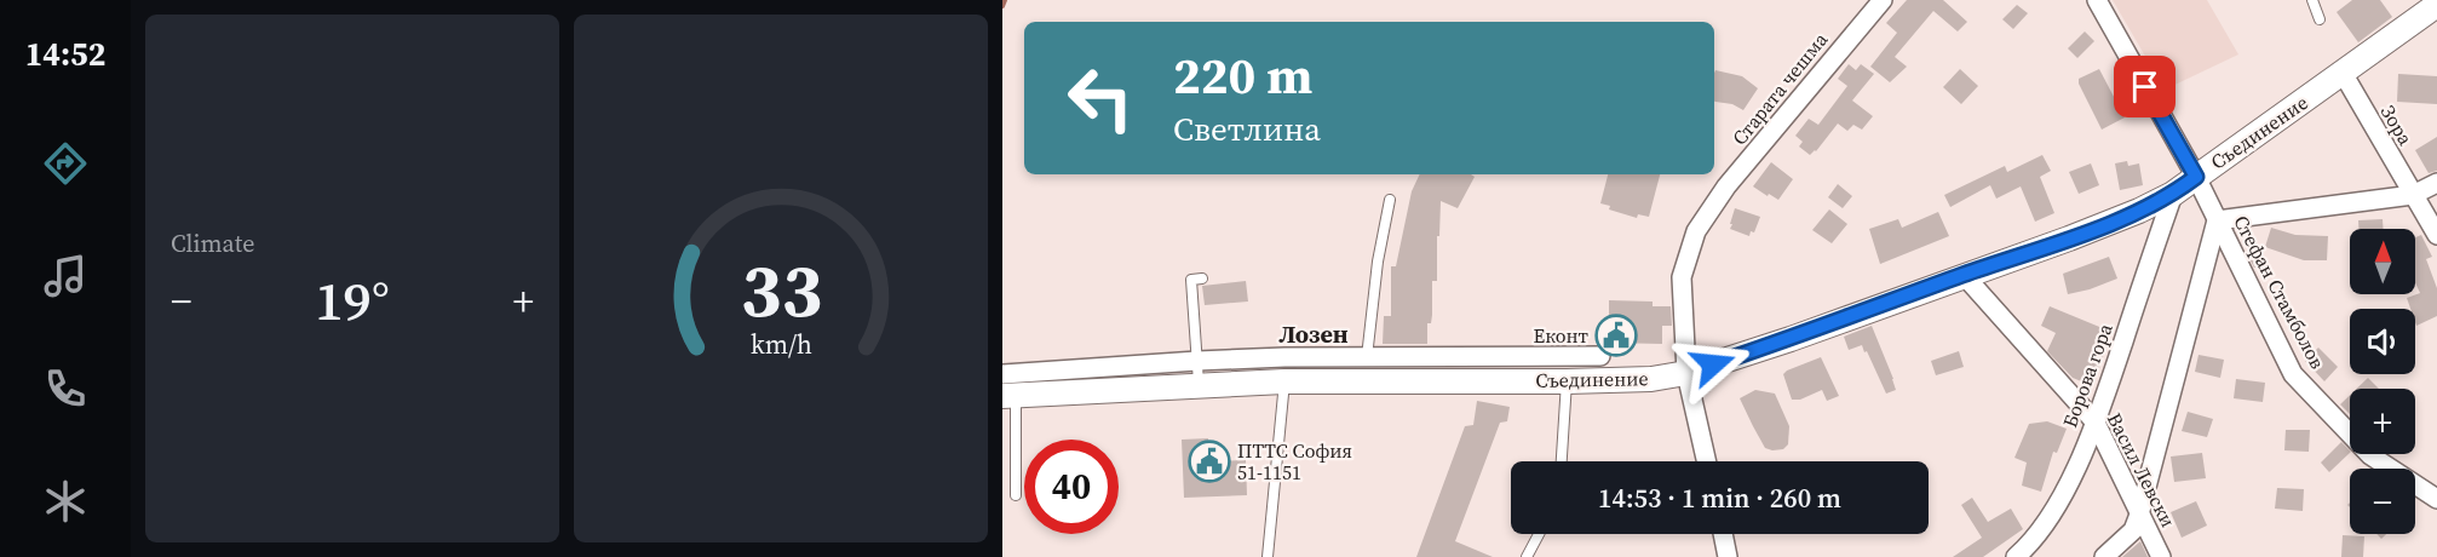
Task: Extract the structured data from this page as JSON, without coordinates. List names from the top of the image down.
{
  "streets": {
    "street": [
      "Старата чешма",
      "Зора",
      "Съединение",
      "Стефан Стамболов",
      "Борова гора",
      "Васил Левски"
    ]
  },
  "crossings": [
    ["Старата чешма", "Съединение"],
    ["Зора", "Съединение"],
    ["Съединение", "Стефан Стамболов"],
    ["Съединение", "Борова гора"],
    ["Съединение", "Васил Левски"],
    ["Борова гора", "Васил Левски"]
  ],
  "districts": ["Лозен"],
  "places": {
    "public building": ["Еконт", "ПТТС София 51-1151"]
  },
  "north": "top",
  "page": {
    "tabs": "14:52",
    "tile": "Climate",
    "turn": ["220 m", "Светлина"],
    "map_buttons": ["+", "−"],
    "heat": ["−", "19°", "+"],
    "limit": "40",
    "trip": "14:53 · 1 min · 260 m",
    "gauge": ["33", "km/h"]
  }
}
